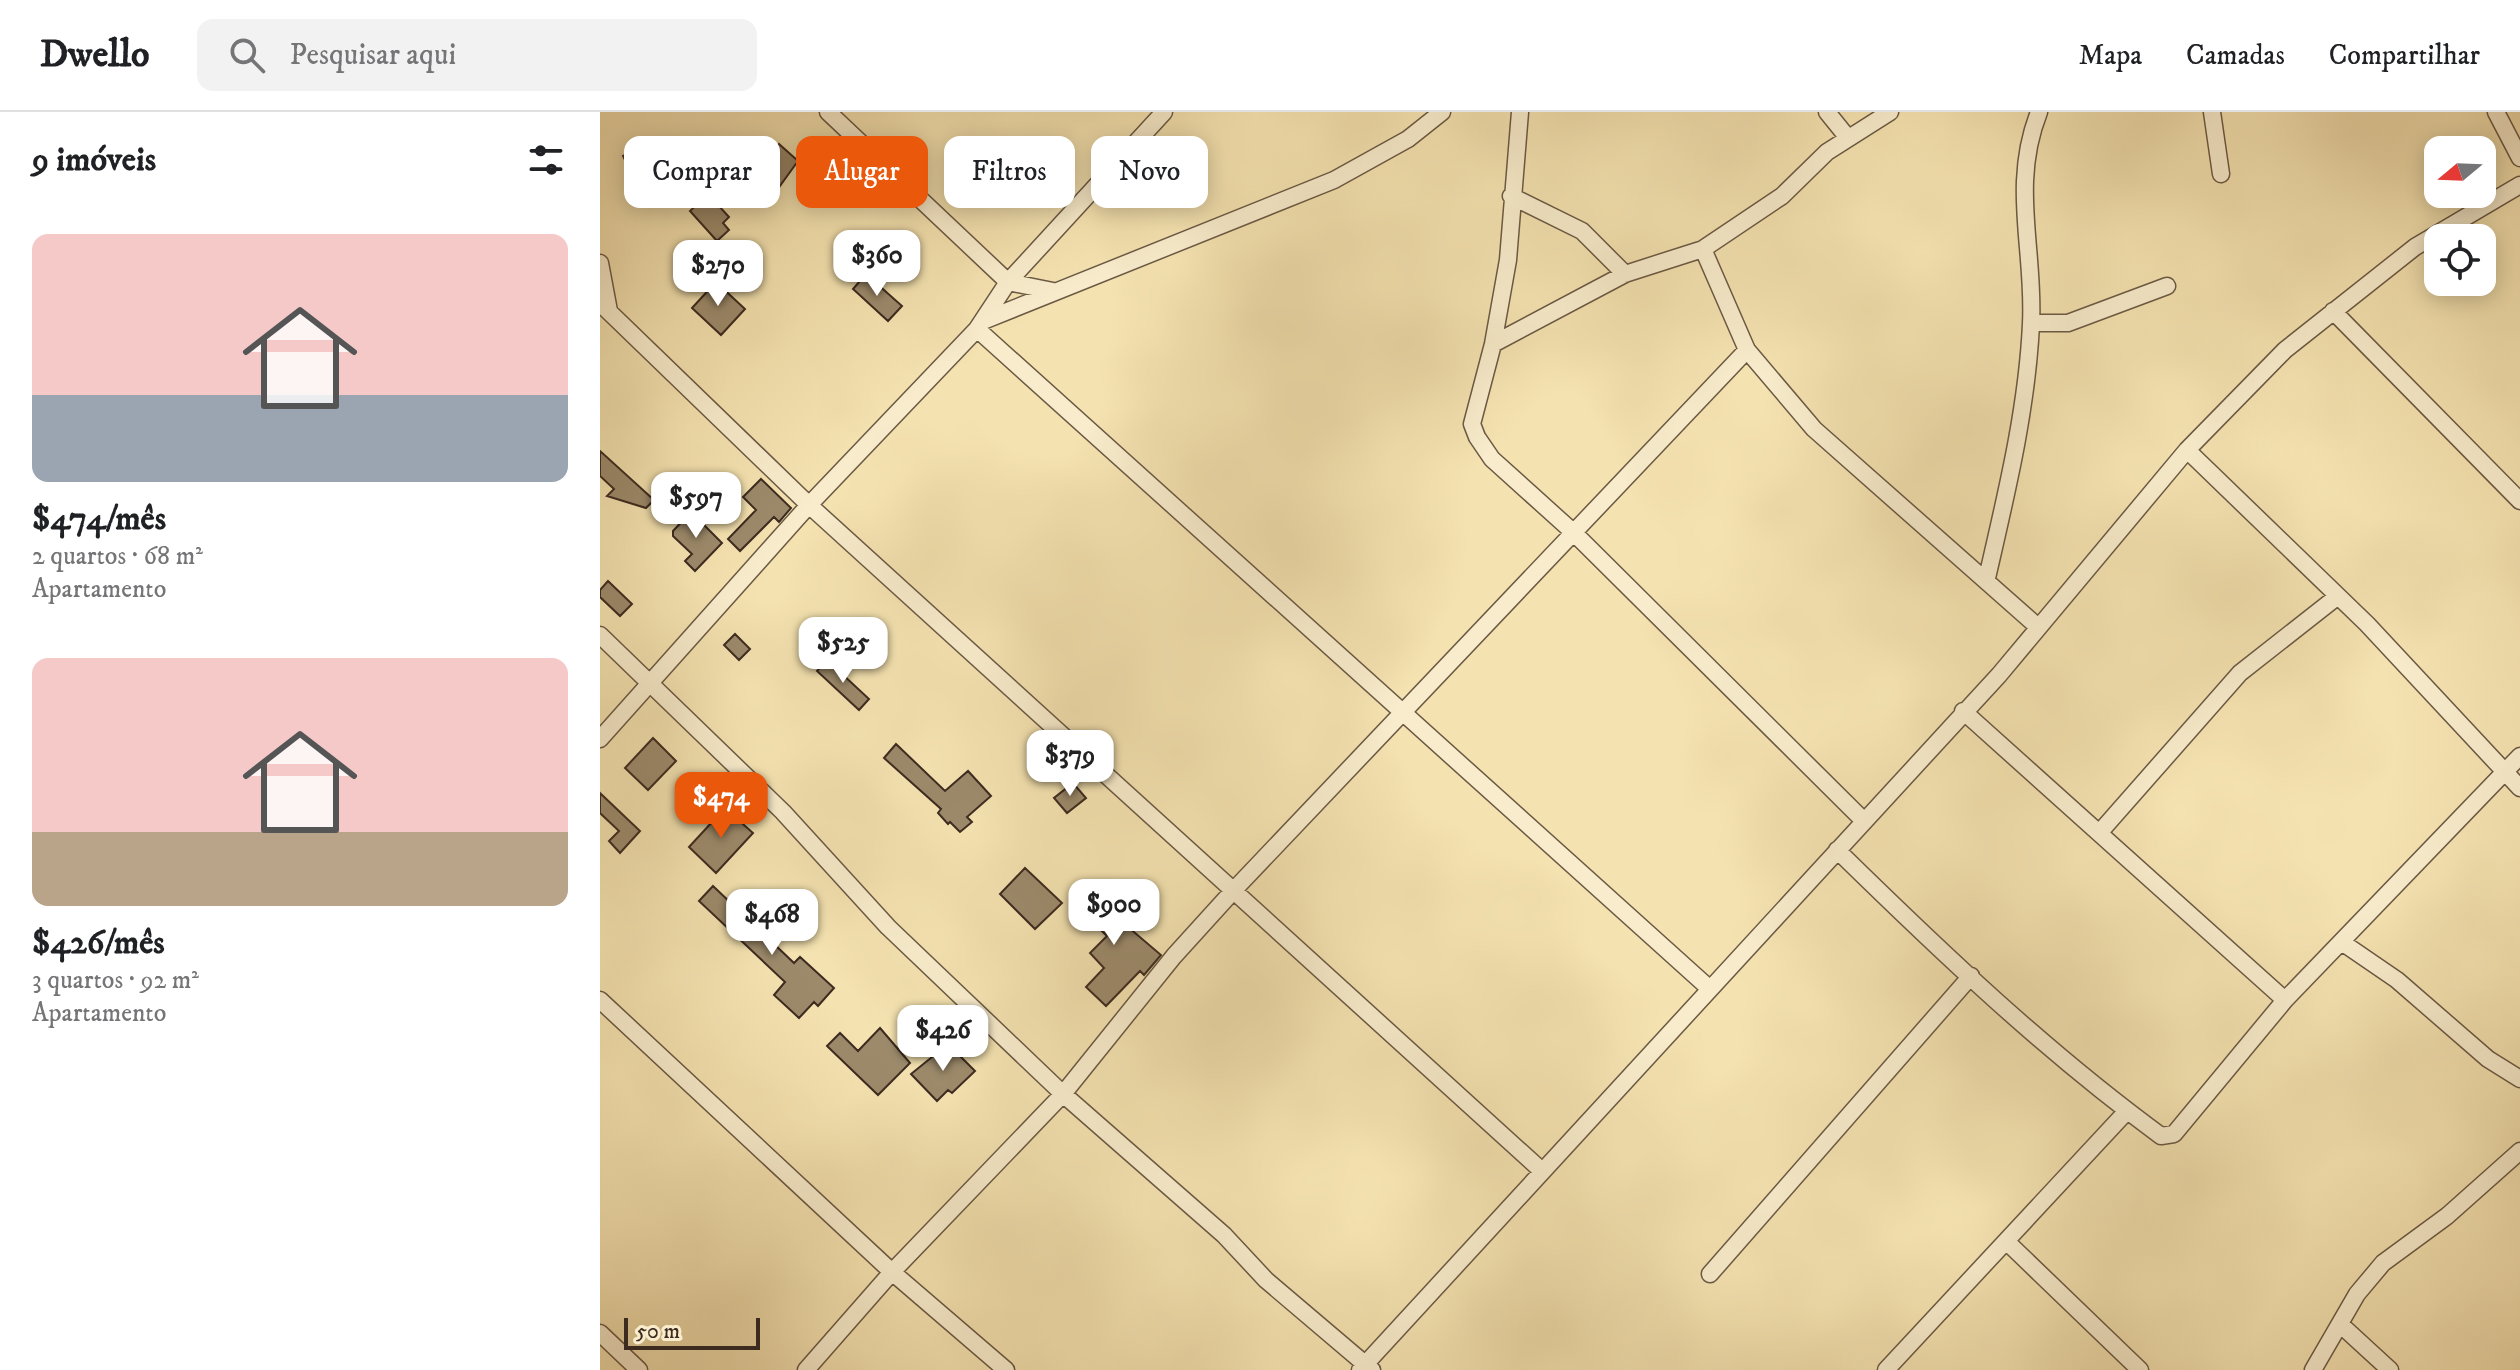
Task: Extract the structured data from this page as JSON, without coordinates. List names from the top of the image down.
{
  "scale_bar": "50 m",
  "north": "left",
  "page": {
    "header": "Dwello",
    "search": "Pesquisar aqui",
    "nav": ["Mapa", "Camadas", "Compartilhar"],
    "heading": "9 imóveis",
    "chip": [
      "Comprar",
      "Alugar",
      "Filtros",
      "Novo"
    ],
    "list": [
      {
        "name": "$474/mês",
        "note": "2 quartos · 68 m² · Apartamento"
      },
      {
        "name": "$426/mês",
        "note": "3 quartos · 92 m² · Apartamento"
      }
    ],
    "price": [
      "$360",
      "$270",
      "$597",
      "$525",
      "$379",
      "$474",
      "$900",
      "$468",
      "$426"
    ],
    "scale": "50 m"
  }
}
